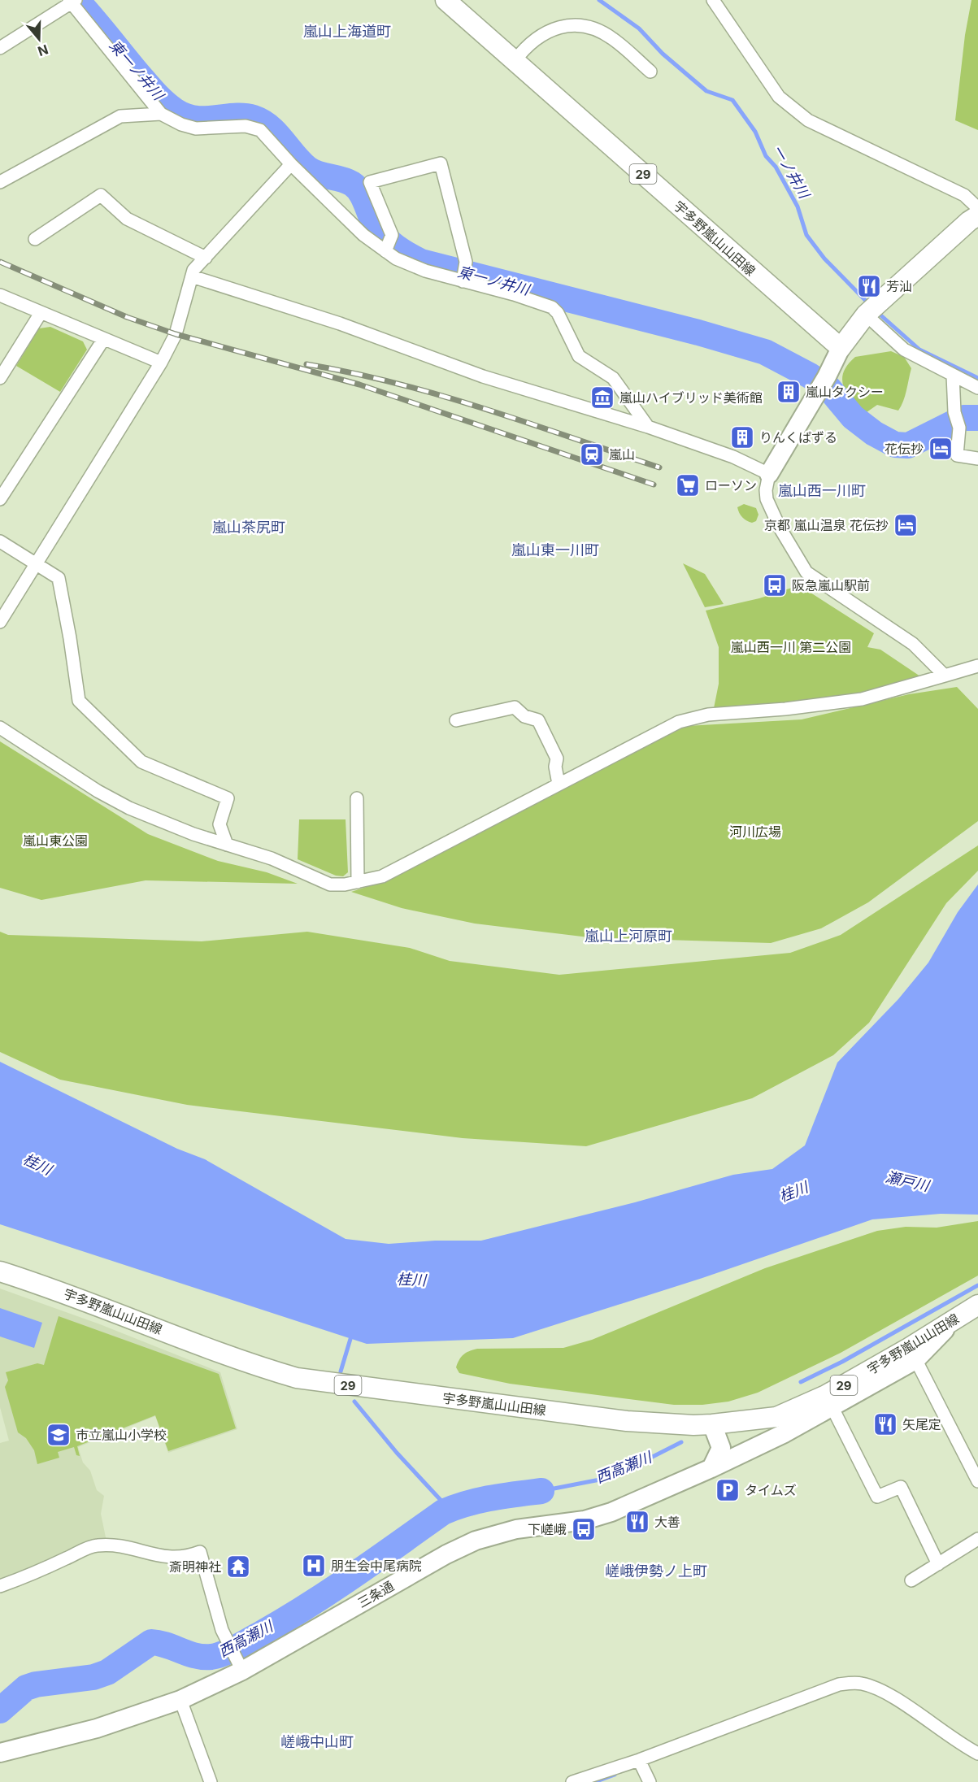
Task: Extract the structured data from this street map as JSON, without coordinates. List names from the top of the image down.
{
  "streets": {
    "main road": ["29", "宇多野嵐山山田線", "三条通"]
  },
  "districts": [
    "嵐山上海道町",
    "嵐山西一川町",
    "嵐山茶尻町",
    "嵐山東一川町",
    "嵐山上河原町",
    "嵯峨伊勢ノ上町",
    "嵯峨中山町"
  ],
  "water": [
    "東一ノ井川",
    "一ノ井川",
    "桂川",
    "瀬戸川",
    "西高瀬川"
  ],
  "parks": ["嵐山西一川 第二公園", "河川広場", "嵐山東公園"],
  "places": {
    "restaurant": ["芳汕", "矢尾定", "大善"],
    "building": ["嵐山タクシー", "りんくぱずる"],
    "museum": ["嵐山ハイブリッド美術館"],
    "hotel": ["花伝抄", "京都 嵐山温泉 花伝抄"],
    "station": ["嵐山"],
    "supermarket": ["ローソン"],
    "bus stop": ["阪急嵐山駅前", "下嵯峨"],
    "school or university": ["市立嵐山小学校"],
    "parking": ["タイムズ"],
    "hospital": ["朋生会中尾病院"],
    "temple": ["斎明神社"]
  },
  "north": "bottom"
}
